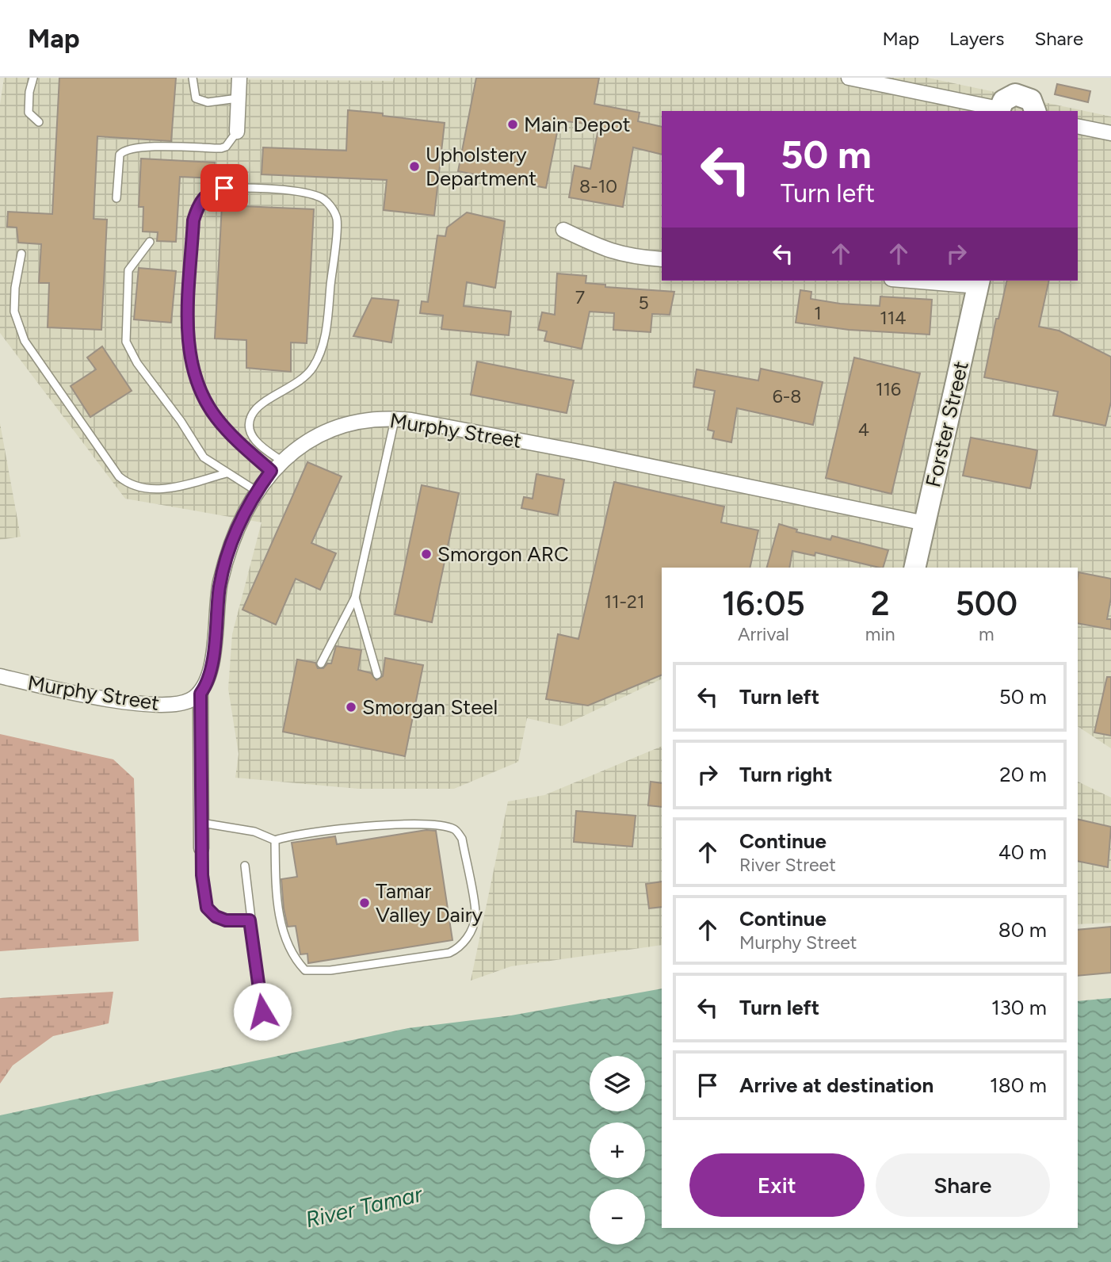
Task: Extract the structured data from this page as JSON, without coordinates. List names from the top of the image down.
{
  "streets": {
    "street": ["Forster Street", "Murphy Street"]
  },
  "crossings": [
    ["Forster Street", "Murphy Street"]
  ],
  "water": ["River Tamar"],
  "places": [
    "Main Depot",
    "Upholstery Department",
    "Smorgon ARC",
    "Smorgan Steel",
    "Tamar Valley Dairy"
  ],
  "house_numbers": [
    "8-10",
    "7",
    "5",
    "1",
    "114",
    "116",
    "6-8",
    "4",
    "11-21"
  ],
  "page": {
    "header": "Map",
    "nav": ["Map", "Layers", "Share"],
    "turn": ["50 m", "Turn left"],
    "eta": [
      "16:05",
      "Arrival",
      "2",
      "min",
      "500",
      "m"
    ],
    "list": [
      {
        "name": "Turn left",
        "value": "50 m"
      },
      {
        "name": "Turn right",
        "value": "20 m"
      },
      {
        "name": "Continue",
        "note": "River Street",
        "value": "40 m"
      },
      {
        "name": "Continue",
        "note": "Murphy Street",
        "value": "80 m"
      },
      {
        "name": "Turn left",
        "value": "130 m"
      },
      {
        "name": "Arrive at destination",
        "value": "180 m"
      }
    ],
    "map_buttons": ["+", "−"],
    "buttons": ["Exit", "Share"]
  }
}
